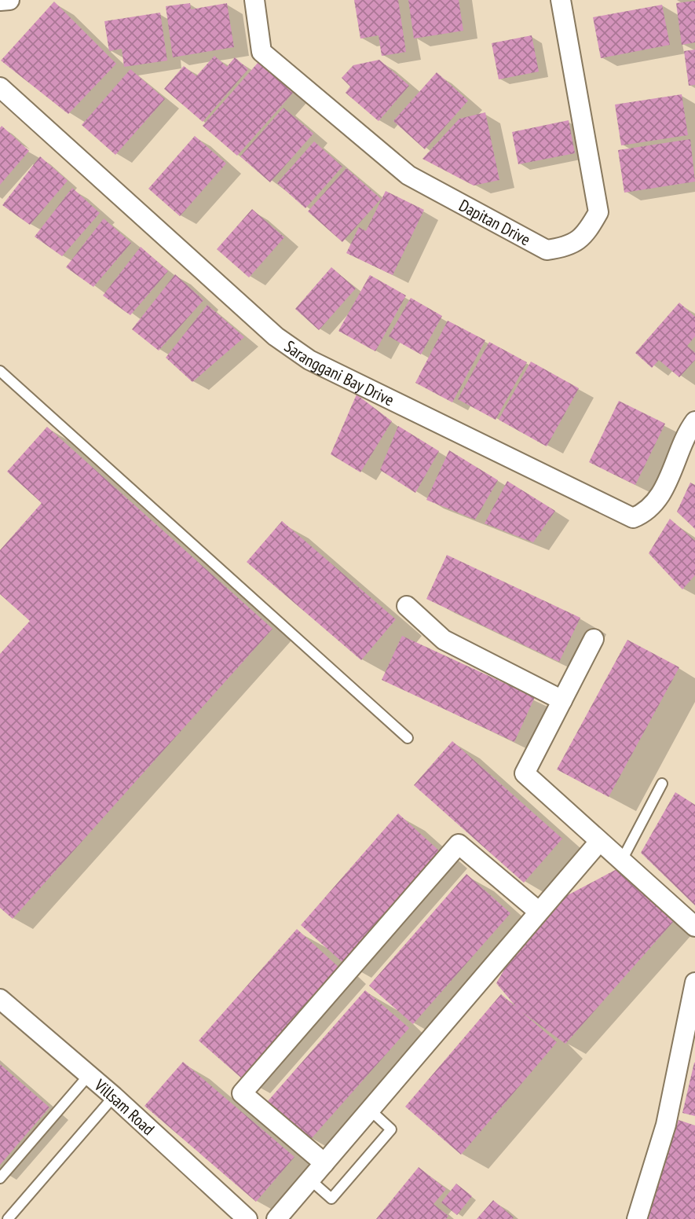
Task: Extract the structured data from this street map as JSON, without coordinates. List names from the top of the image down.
{
  "streets": {
    "street": ["Dapitan Drive", "Saranggani Bay Drive", "Villsam Road"]
  }
}
